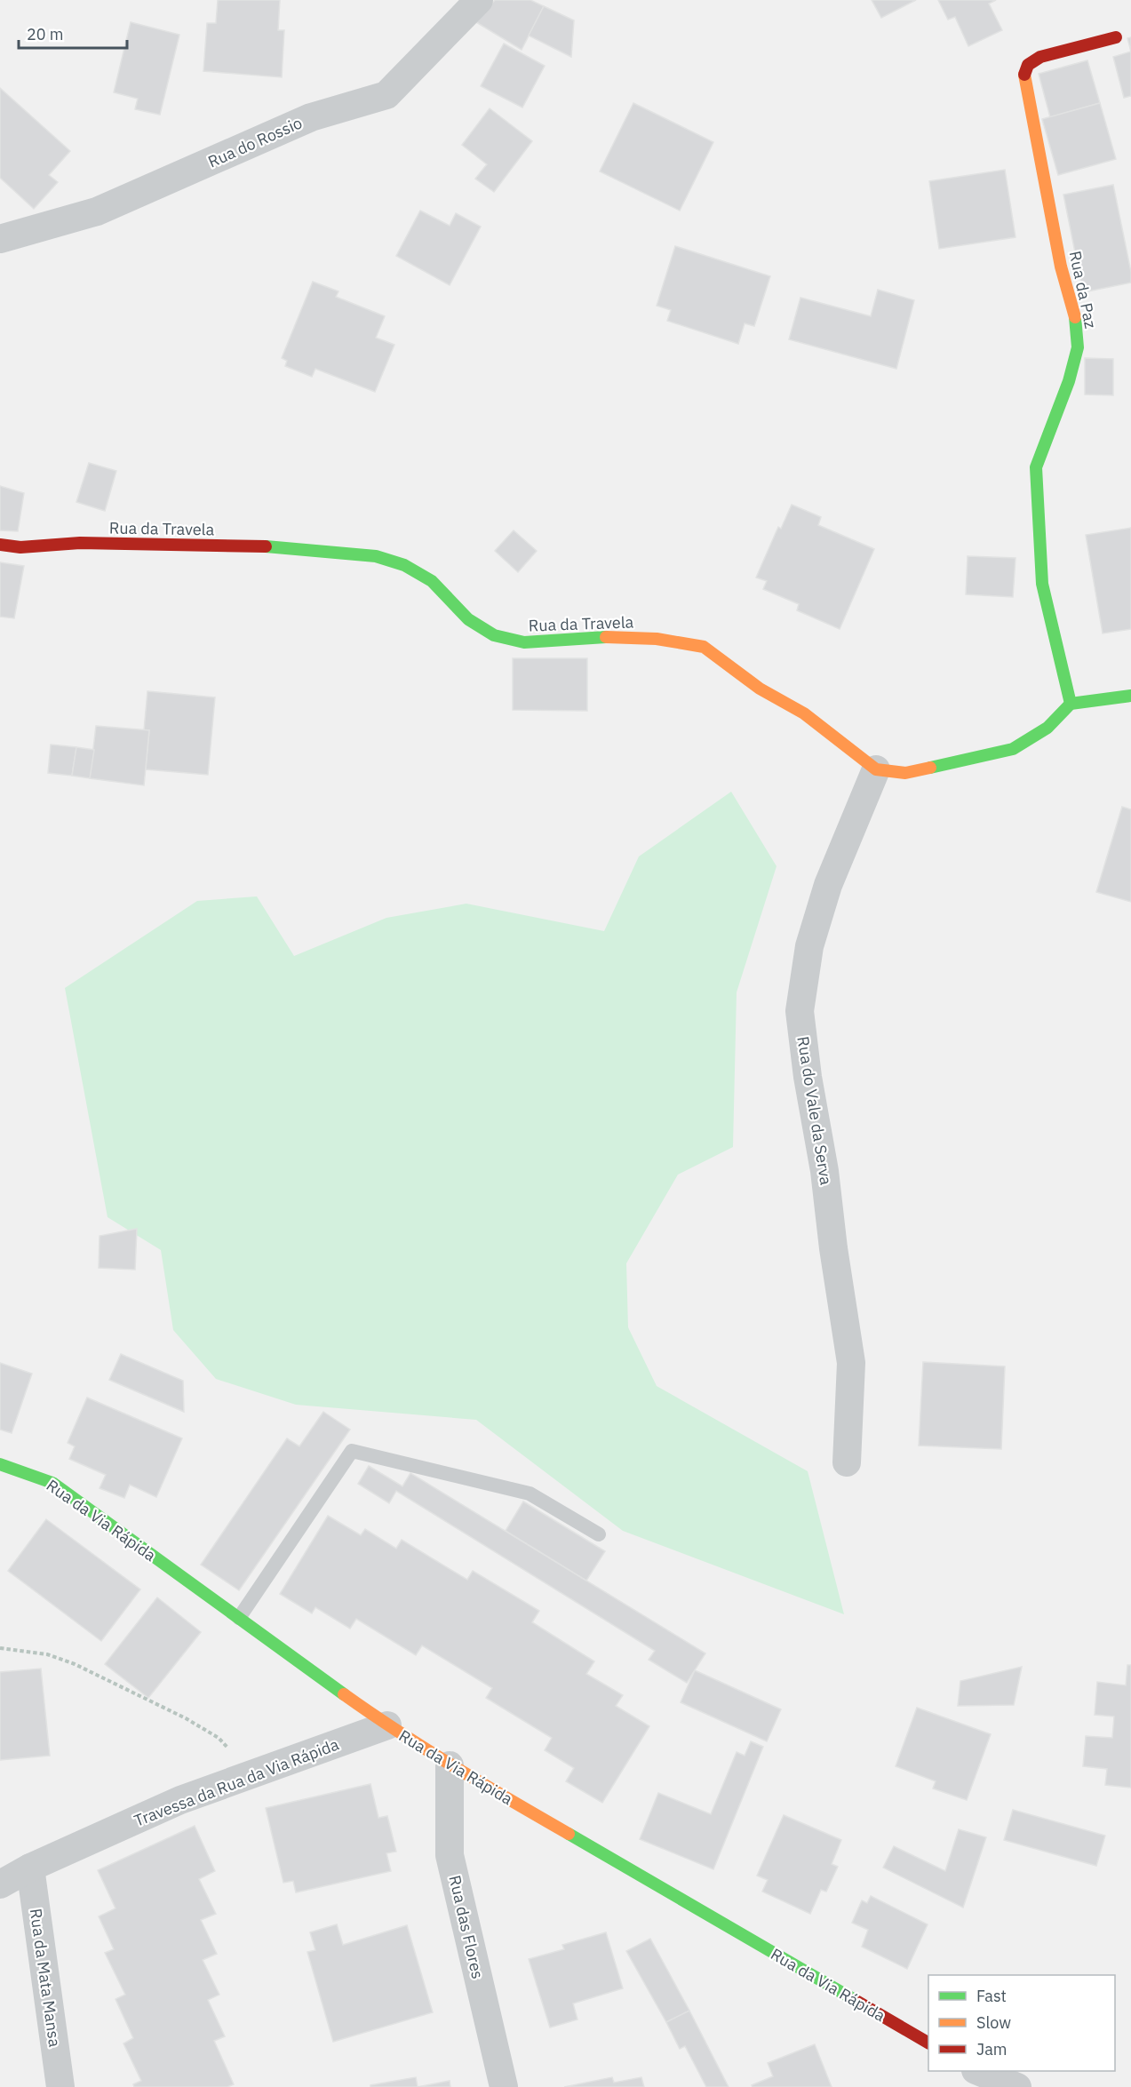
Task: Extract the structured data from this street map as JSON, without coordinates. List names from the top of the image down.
{
  "streets": {
    "street": [
      "Rua do Rossio",
      "Rua da Paz",
      "Rua da Travela",
      "Rua do Vale da Serva",
      "Rua da Via Rápida",
      "Travessa da Rua da Via Rápida",
      "Rua das Flores",
      "Rua da Mata Mansa"
    ]
  },
  "crossings": [
    ["Rua da Travela", "Rua do Vale da Serva"],
    ["Rua da Via Rápida", "Travessa da Rua da Via Rápida"],
    ["Rua da Via Rápida", "Rua das Flores"],
    ["Travessa da Rua da Via Rápida", "Rua da Mata Mansa"]
  ],
  "legend": ["Fast", "Slow", "Jam"],
  "scale_bar": "20 m"
}
